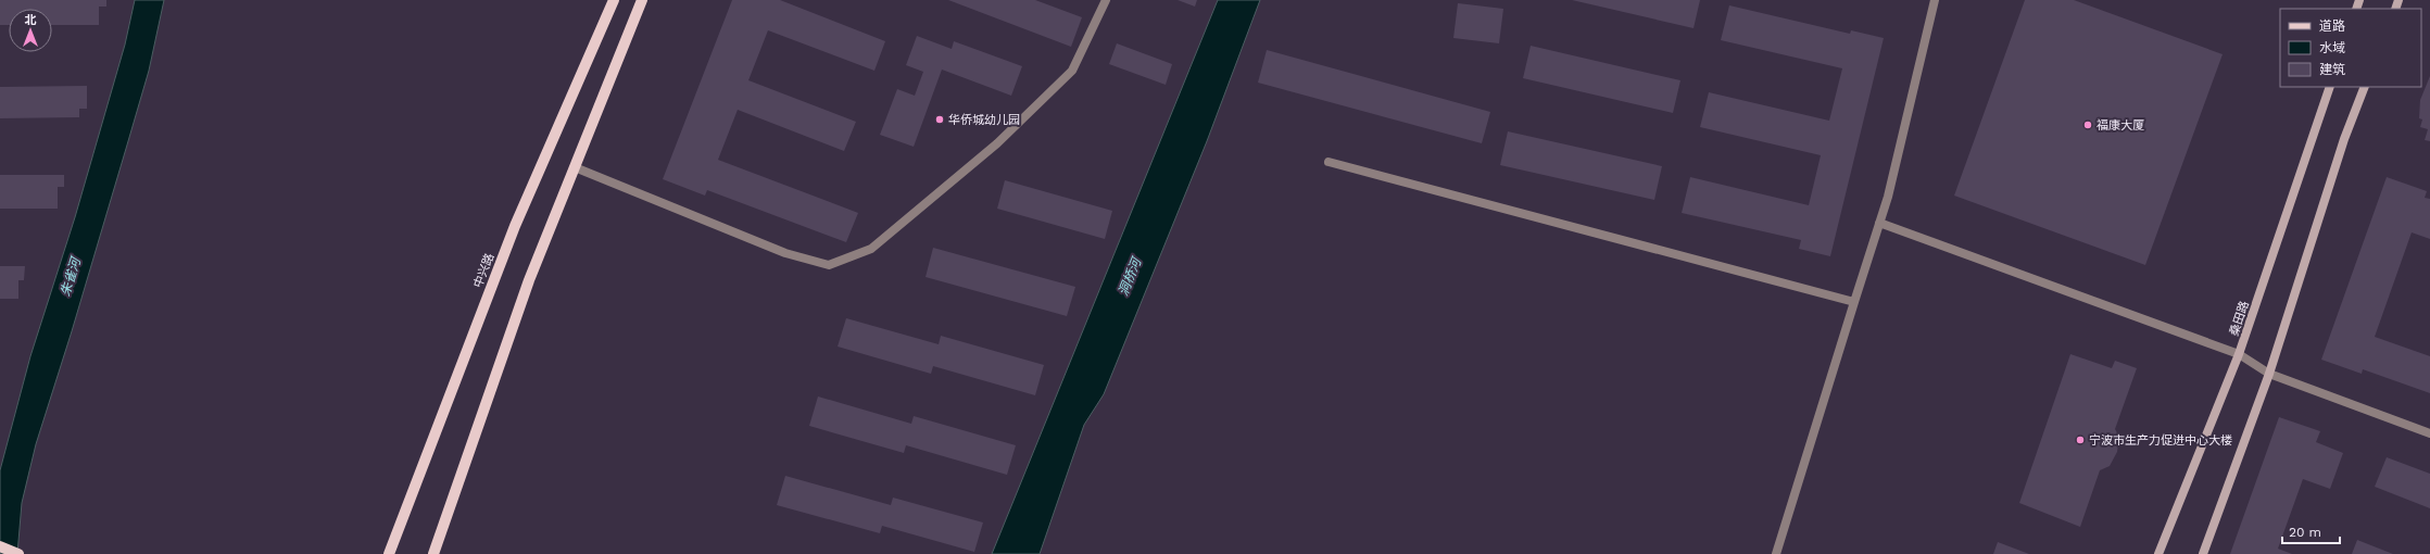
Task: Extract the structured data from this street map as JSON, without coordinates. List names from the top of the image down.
{
  "streets": {
    "main road": ["中兴路", "桑田路"]
  },
  "water": ["朱雀河", "洞桥河"],
  "places": ["华侨城幼儿园", "福康大厦", "宁波市生产力促进中心大楼"],
  "legend": ["道路", "水域", "建筑"],
  "scale_bar": "20 m",
  "north": "top"
}
